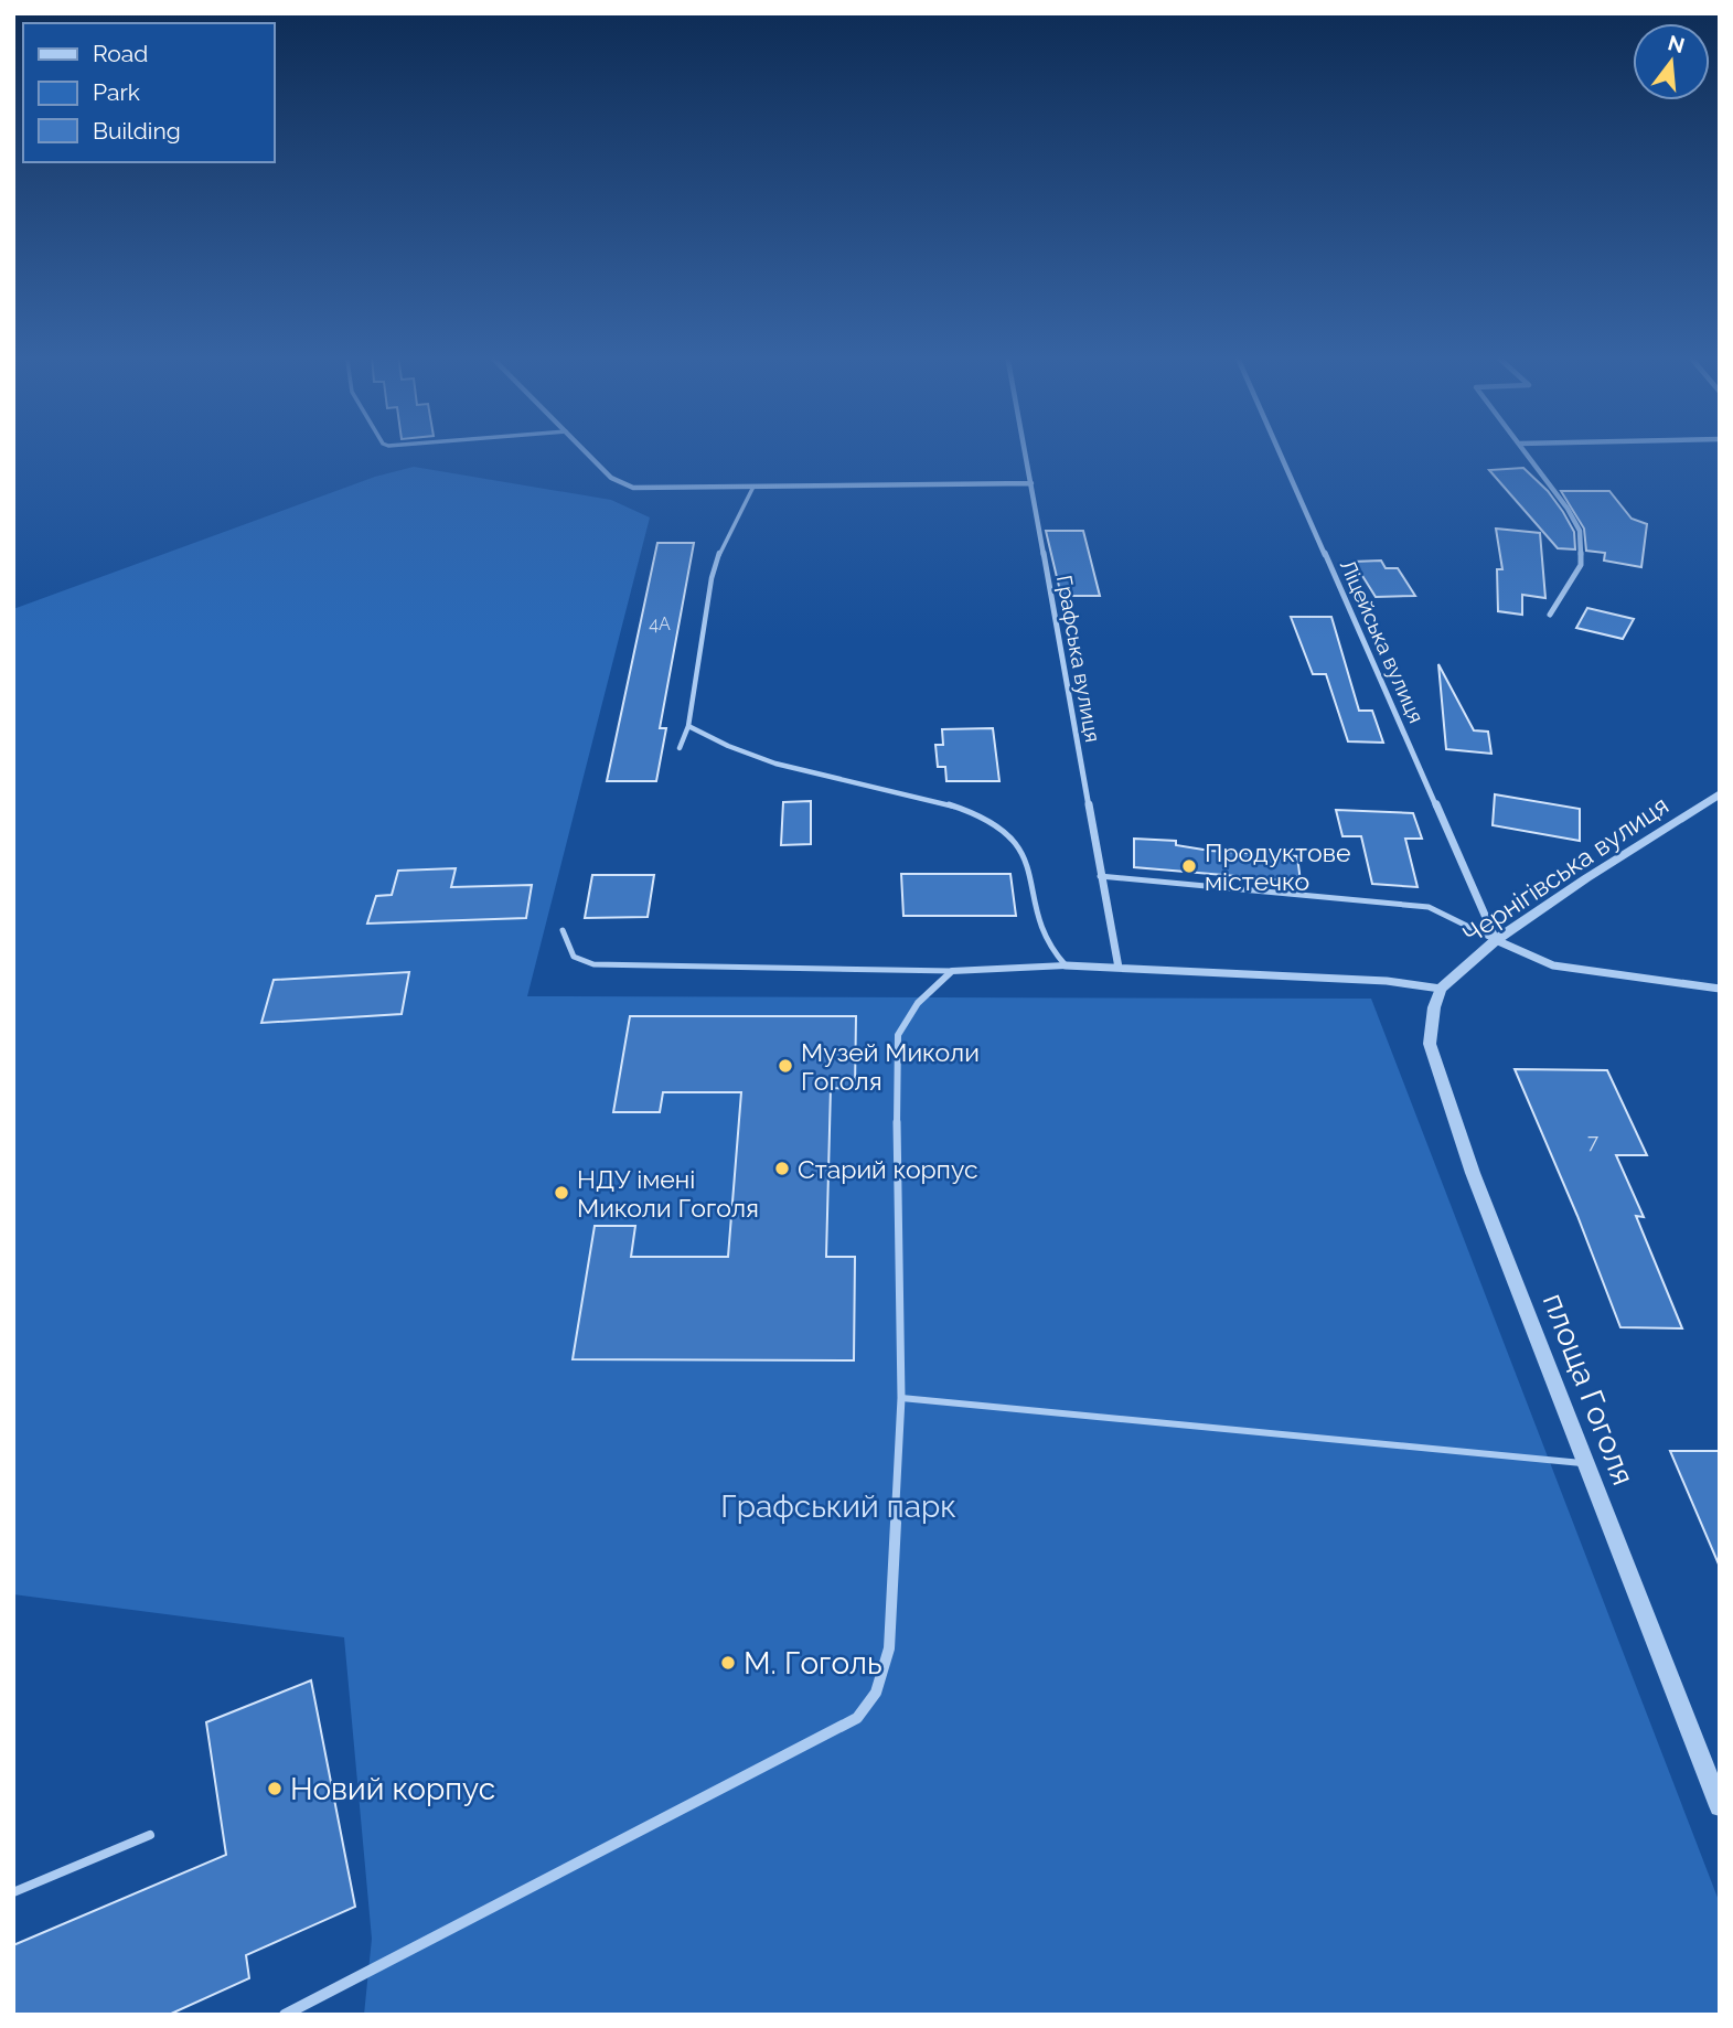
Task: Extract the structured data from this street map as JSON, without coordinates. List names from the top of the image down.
{
  "streets": {
    "street": [
      "Ліцейська вулиця",
      "Графська вулиця",
      "Чернігівська вулиця",
      "площа Гоголя"
    ]
  },
  "crossings": [
    ["Ліцейська вулиця", "Чернігівська вулиця"],
    ["Чернігівська вулиця", "площа Гоголя"]
  ],
  "parks": ["Графський парк"],
  "places": [
    "Продуктове містечко",
    "Музей Миколи Гоголя",
    "Старий корпус",
    "НДУ імені Миколи Гоголя",
    "М. Гоголь",
    "Новий корпус"
  ],
  "house_numbers": ["4А", "7"],
  "legend": ["Road", "Park", "Building"],
  "north": "top"
}
